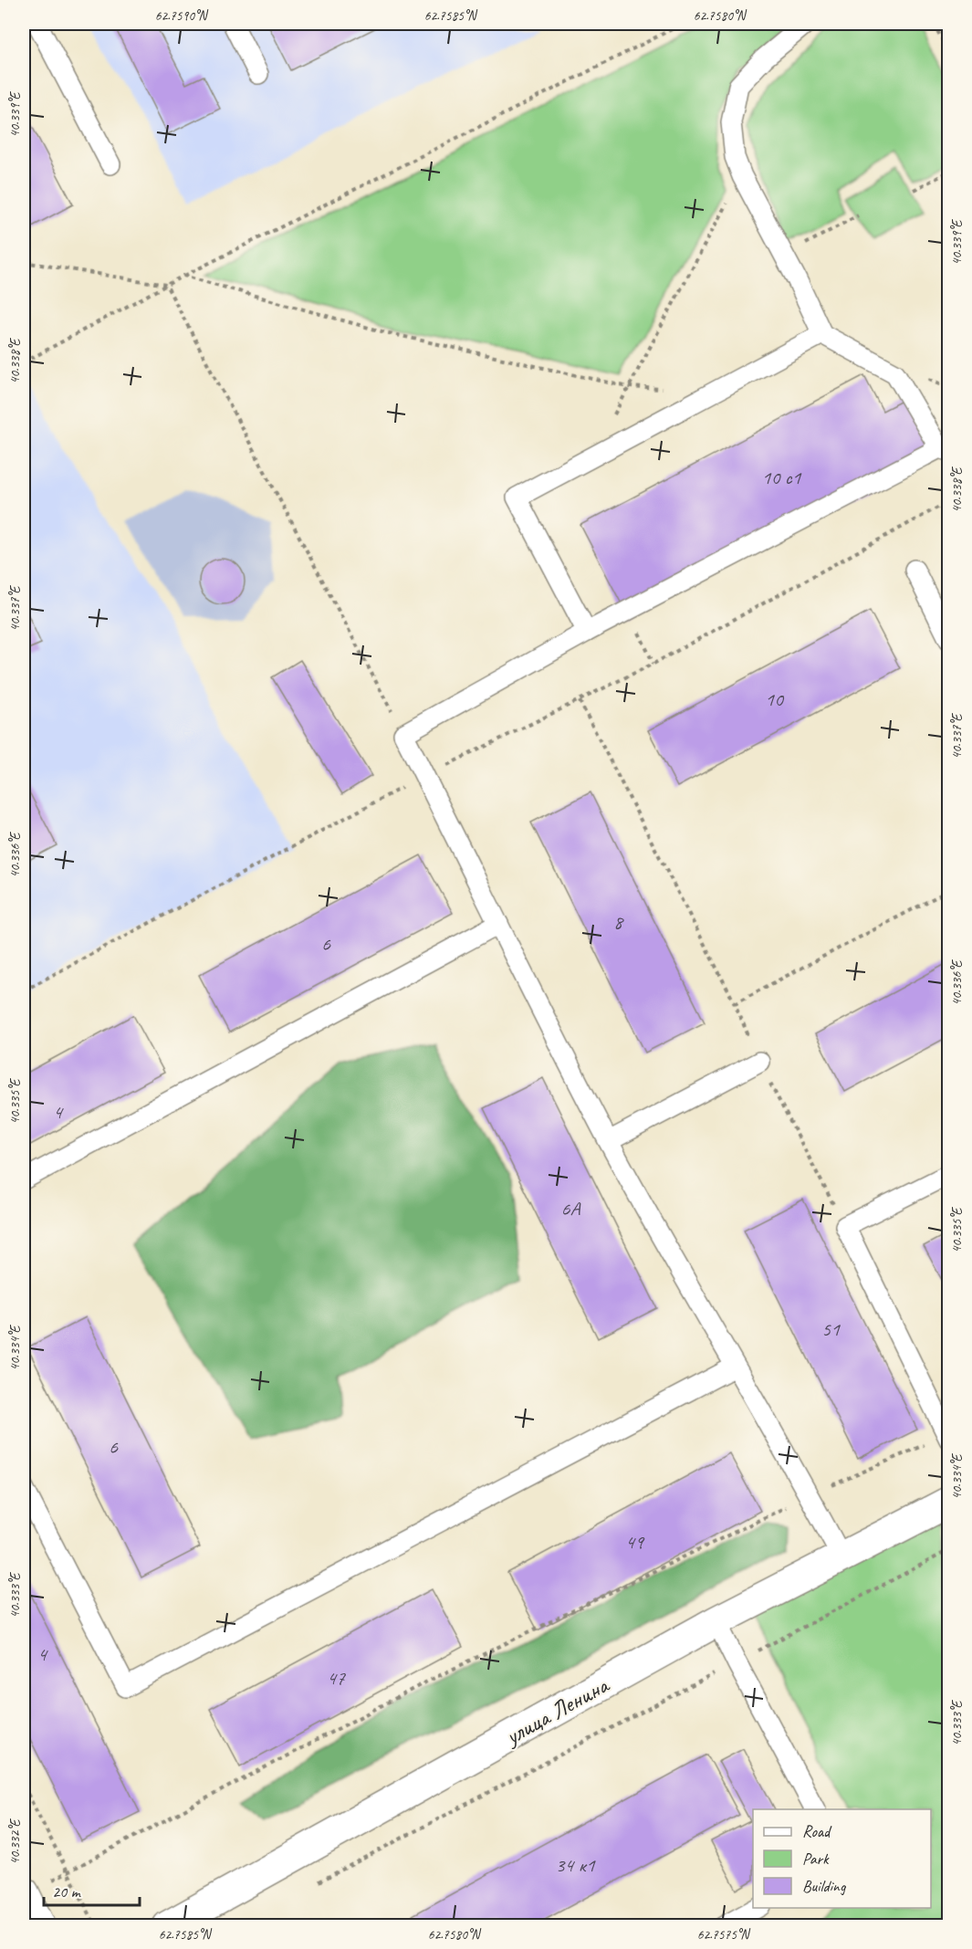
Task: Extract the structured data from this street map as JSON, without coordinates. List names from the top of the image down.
{
  "streets": {
    "street": ["улица Ленина"]
  },
  "house_numbers": [
    "10 с1",
    "10",
    "8",
    "6",
    "4",
    "6А",
    "51",
    "6",
    "49",
    "4",
    "47",
    "34 к1"
  ],
  "legend": ["Road", "Park", "Building"],
  "scale_bar": "20 m",
  "coordinates": [
    "62.7590°N",
    "62.7585°N",
    "62.7580°N",
    "40.339°E",
    "40.338°E",
    "40.337°E",
    "40.336°E",
    "40.335°E",
    "40.334°E",
    "40.333°E",
    "40.332°E",
    "62.7575°N"
  ]
}
